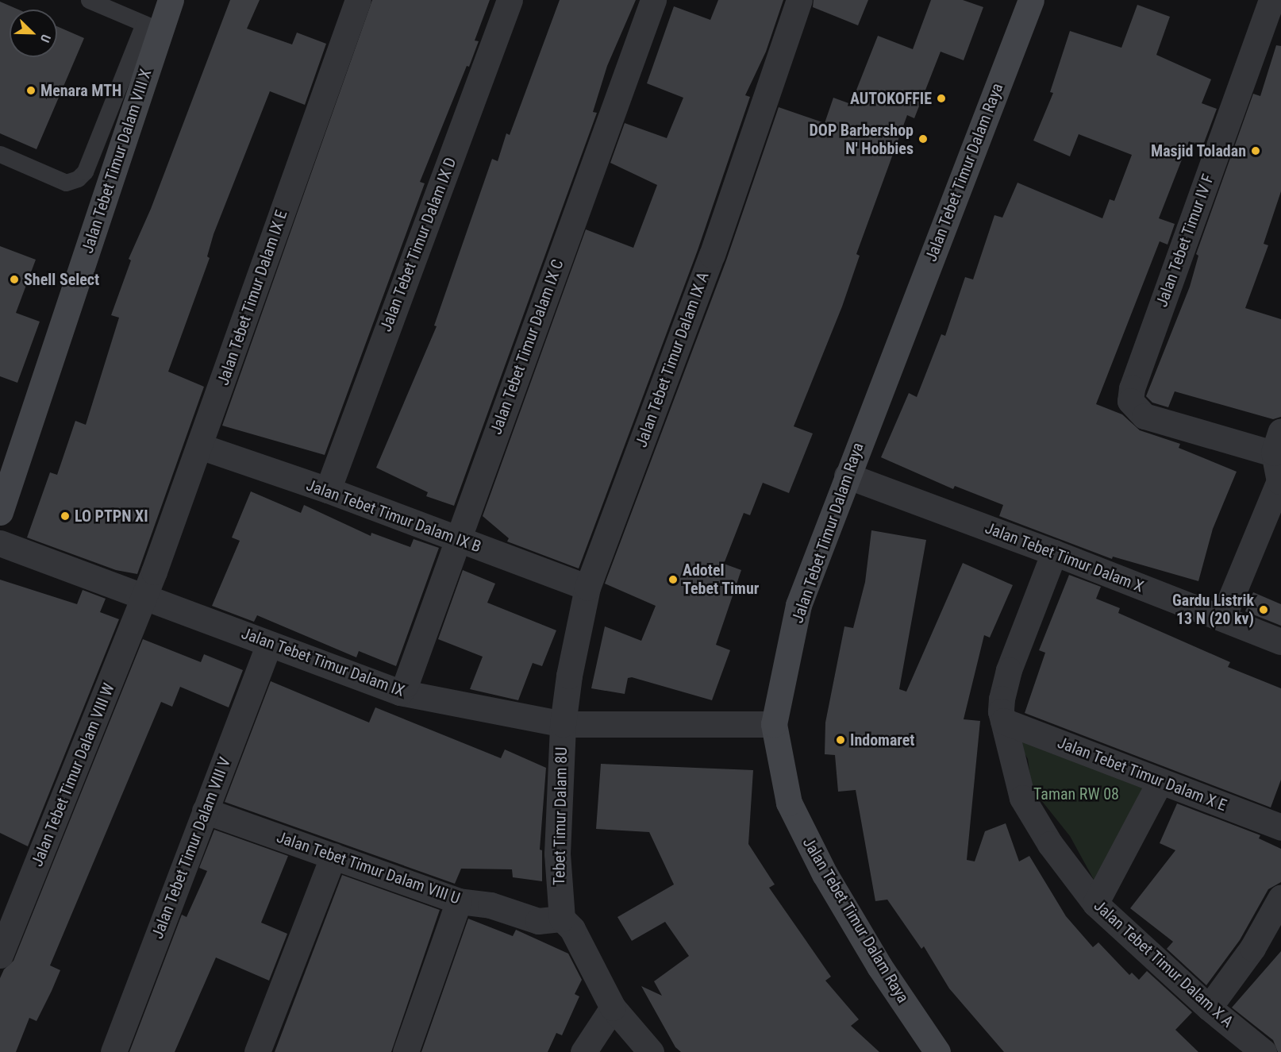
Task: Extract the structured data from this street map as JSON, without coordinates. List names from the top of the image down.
{
  "streets": {
    "street": [
      "Jalan Tebet Timur Dalam VIII X",
      "Jalan Tebet Timur Dalam Raya",
      "Jalan Tebet Timur IV F",
      "Jalan Tebet Timur Dalam IX D",
      "Jalan Tebet Timur Dalam IX E",
      "Jalan Tebet Timur Dalam IX C",
      "Jalan Tebet Timur Dalam IX A",
      "Jalan Tebet Timur Dalam IX B",
      "Jalan Tebet Timur Dalam X",
      "Jalan Tebet Timur Dalam IX",
      "Jalan Tebet Timur Dalam X E",
      "Jalan Tebet Timur Dalam VIII W",
      "Tebet Timur Dalam 8U",
      "Jalan Tebet Timur Dalam VIII V",
      "Jalan Tebet Timur Dalam VIII U",
      "Jalan Tebet Timur Dalam X A"
    ]
  },
  "crossings": [
    ["Jalan Tebet Timur Dalam Raya", "Jalan Tebet Timur Dalam X"],
    ["Jalan Tebet Timur Dalam Raya", "Jalan Tebet Timur Dalam IX"],
    ["Jalan Tebet Timur Dalam IX D", "Jalan Tebet Timur Dalam IX B"],
    ["Jalan Tebet Timur Dalam IX E", "Jalan Tebet Timur Dalam IX B"],
    ["Jalan Tebet Timur Dalam IX E", "Jalan Tebet Timur Dalam IX"],
    ["Jalan Tebet Timur Dalam IX E", "Jalan Tebet Timur Dalam VIII W"],
    ["Jalan Tebet Timur Dalam IX C", "Jalan Tebet Timur Dalam IX B"],
    ["Jalan Tebet Timur Dalam IX C", "Jalan Tebet Timur Dalam IX"],
    ["Jalan Tebet Timur Dalam IX A", "Jalan Tebet Timur Dalam IX B"],
    ["Jalan Tebet Timur Dalam IX A", "Jalan Tebet Timur Dalam IX"],
    ["Jalan Tebet Timur Dalam IX A", "Tebet Timur Dalam 8U"],
    ["Jalan Tebet Timur Dalam X", "Jalan Tebet Timur Dalam X A"],
    ["Jalan Tebet Timur Dalam IX", "Jalan Tebet Timur Dalam VIII W"],
    ["Jalan Tebet Timur Dalam IX", "Tebet Timur Dalam 8U"],
    ["Jalan Tebet Timur Dalam IX", "Jalan Tebet Timur Dalam VIII V"],
    ["Jalan Tebet Timur Dalam X E", "Jalan Tebet Timur Dalam X A"],
    ["Tebet Timur Dalam 8U", "Jalan Tebet Timur Dalam VIII U"],
    ["Jalan Tebet Timur Dalam VIII V", "Jalan Tebet Timur Dalam VIII U"]
  ],
  "parks": ["Taman RW 08"],
  "places": [
    "Menara MTH",
    "AUTOKOFFIE",
    "DOP Barbershop N' Hobbies",
    "Masjid Toladan",
    "Shell Select",
    "LO PTPN XI",
    "Adotel Tebet Timur",
    "Gardu Listrik 13 N (20 kv)",
    "Indomaret"
  ],
  "north": "bottom right"
}
